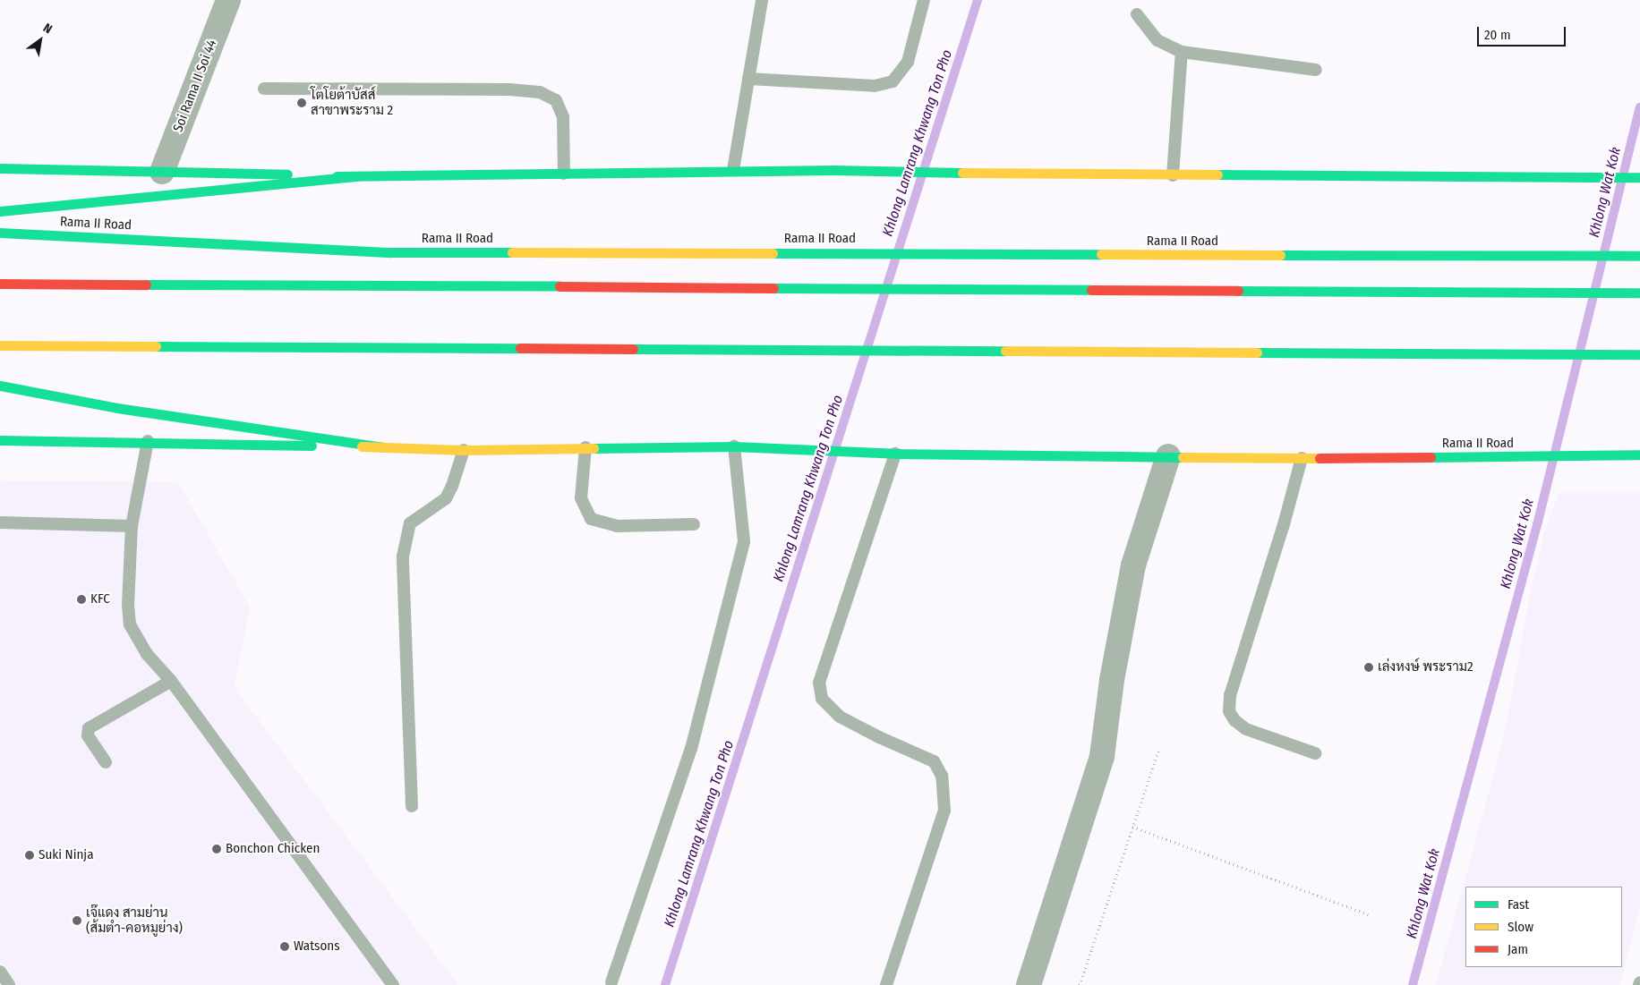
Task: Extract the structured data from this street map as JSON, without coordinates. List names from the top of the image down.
{
  "streets": {
    "main road": ["Rama II Road"],
    "street": ["Soi Rama II Soi 44"]
  },
  "water": ["Khlong Lamrang Khwang Ton Pho", "Khlong Wat Kok"],
  "places": [
    "โตโยต้าบัสส์ สาขาพระราม 2",
    "KFC",
    "เล่งหงษ์ พระราม2",
    "Bonchon Chicken",
    "Suki Ninja",
    "เจ๊แดง สามย่าน (ส้มตำ-คอหมูย่าง)",
    "Watsons"
  ],
  "legend": ["Fast", "Slow", "Jam"],
  "scale_bar": "20 m",
  "north": "top right"
}
